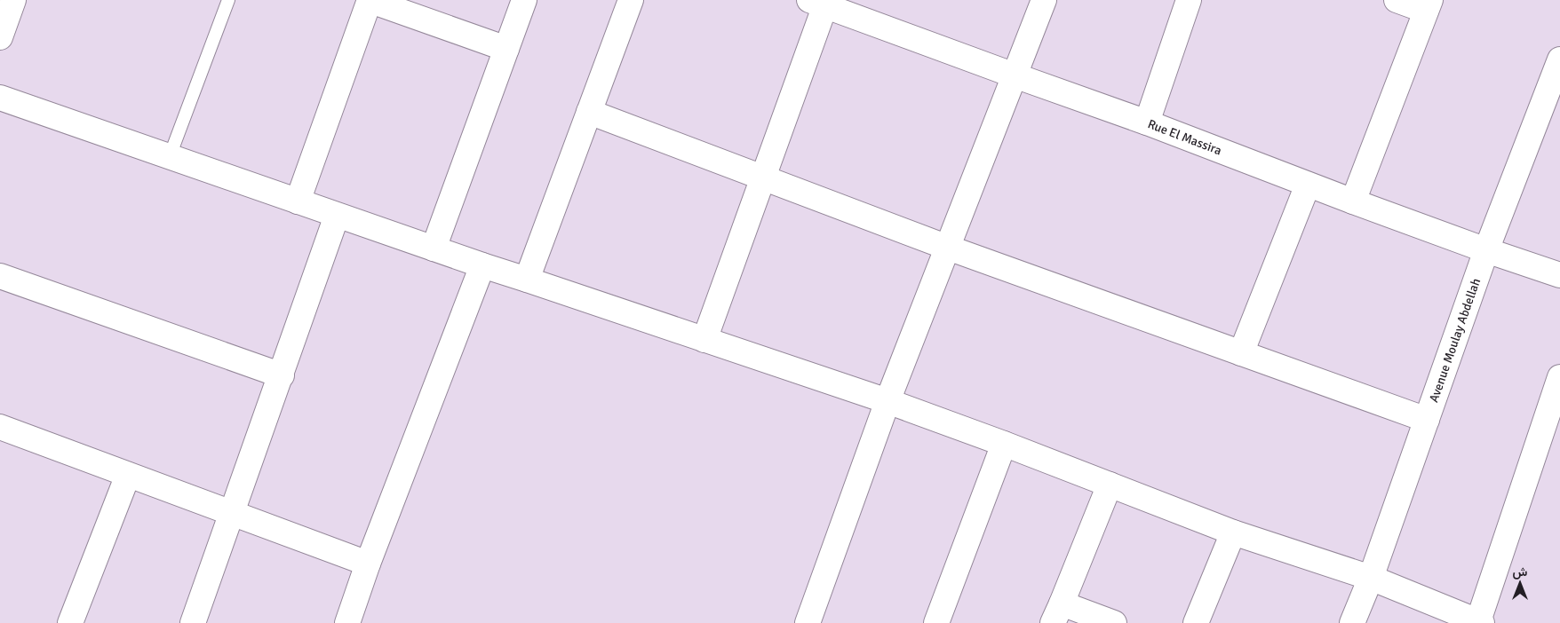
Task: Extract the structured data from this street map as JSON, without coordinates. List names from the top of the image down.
{
  "streets": {
    "street": ["Rue El Massira", "Avenue Moulay Abdellah"]
  },
  "crossings": [
    ["Rue El Massira", "Avenue Moulay Abdellah"]
  ],
  "north": "top"
}
